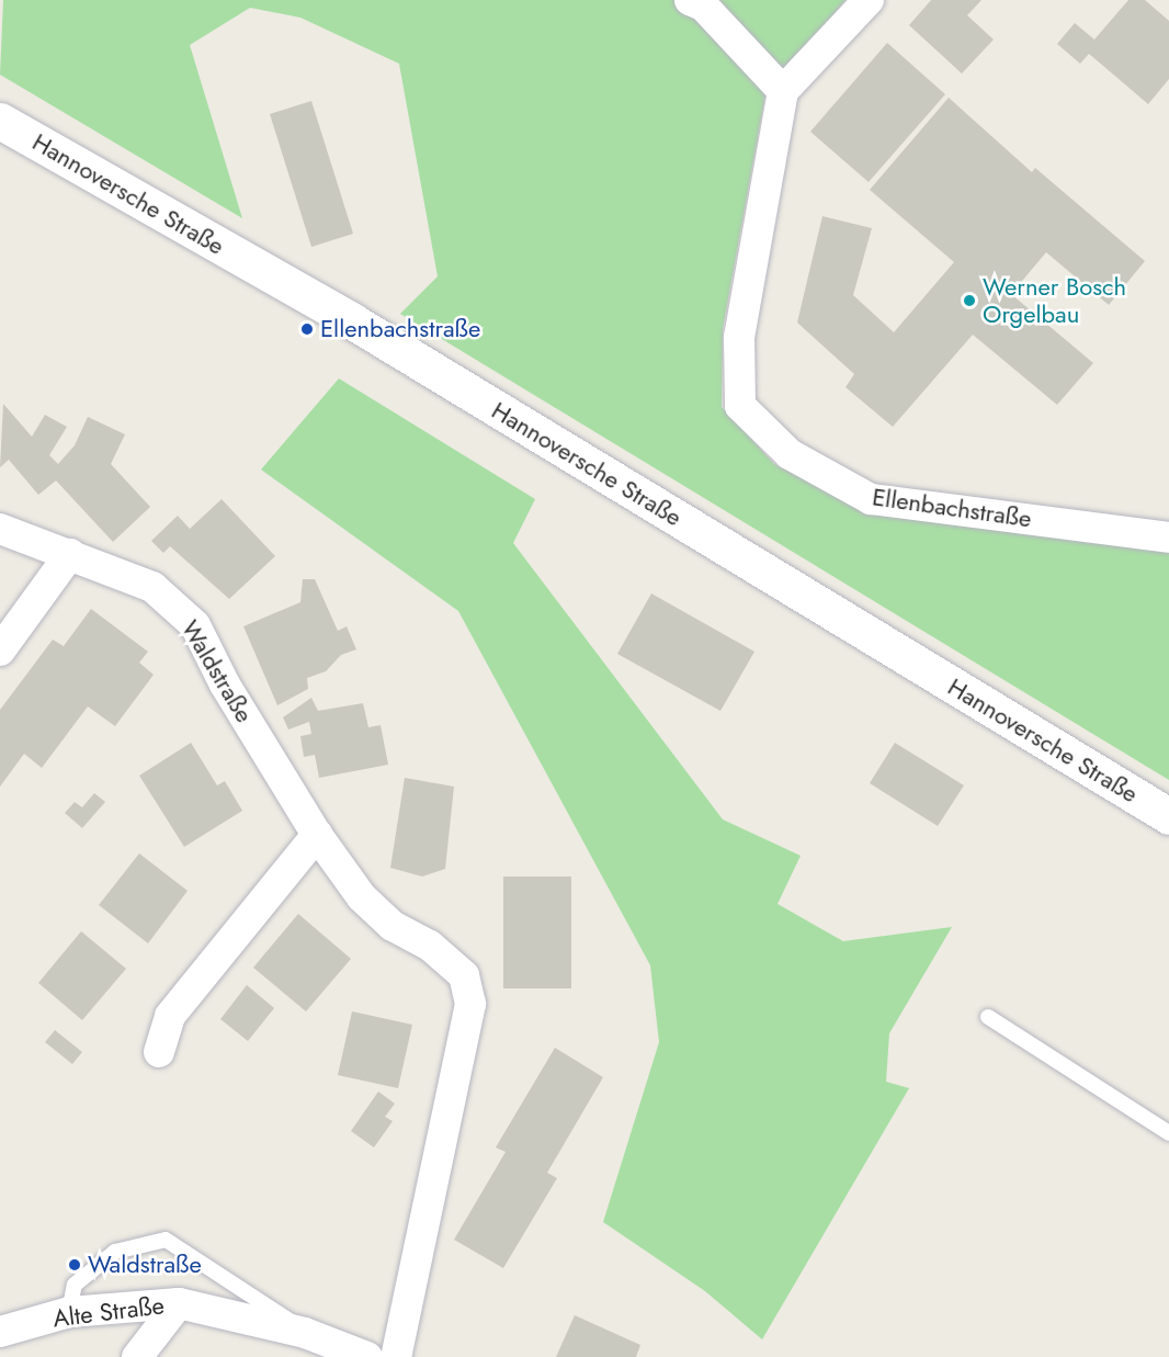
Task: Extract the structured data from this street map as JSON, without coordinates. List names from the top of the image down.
{
  "streets": {
    "main road": ["Hannoversche Straße"],
    "street": ["Ellenbachstraße", "Waldstraße", "Alte Straße"]
  },
  "places": ["Werner Bosch Orgelbau", "Ellenbachstraße", "Waldstraße"]
}
